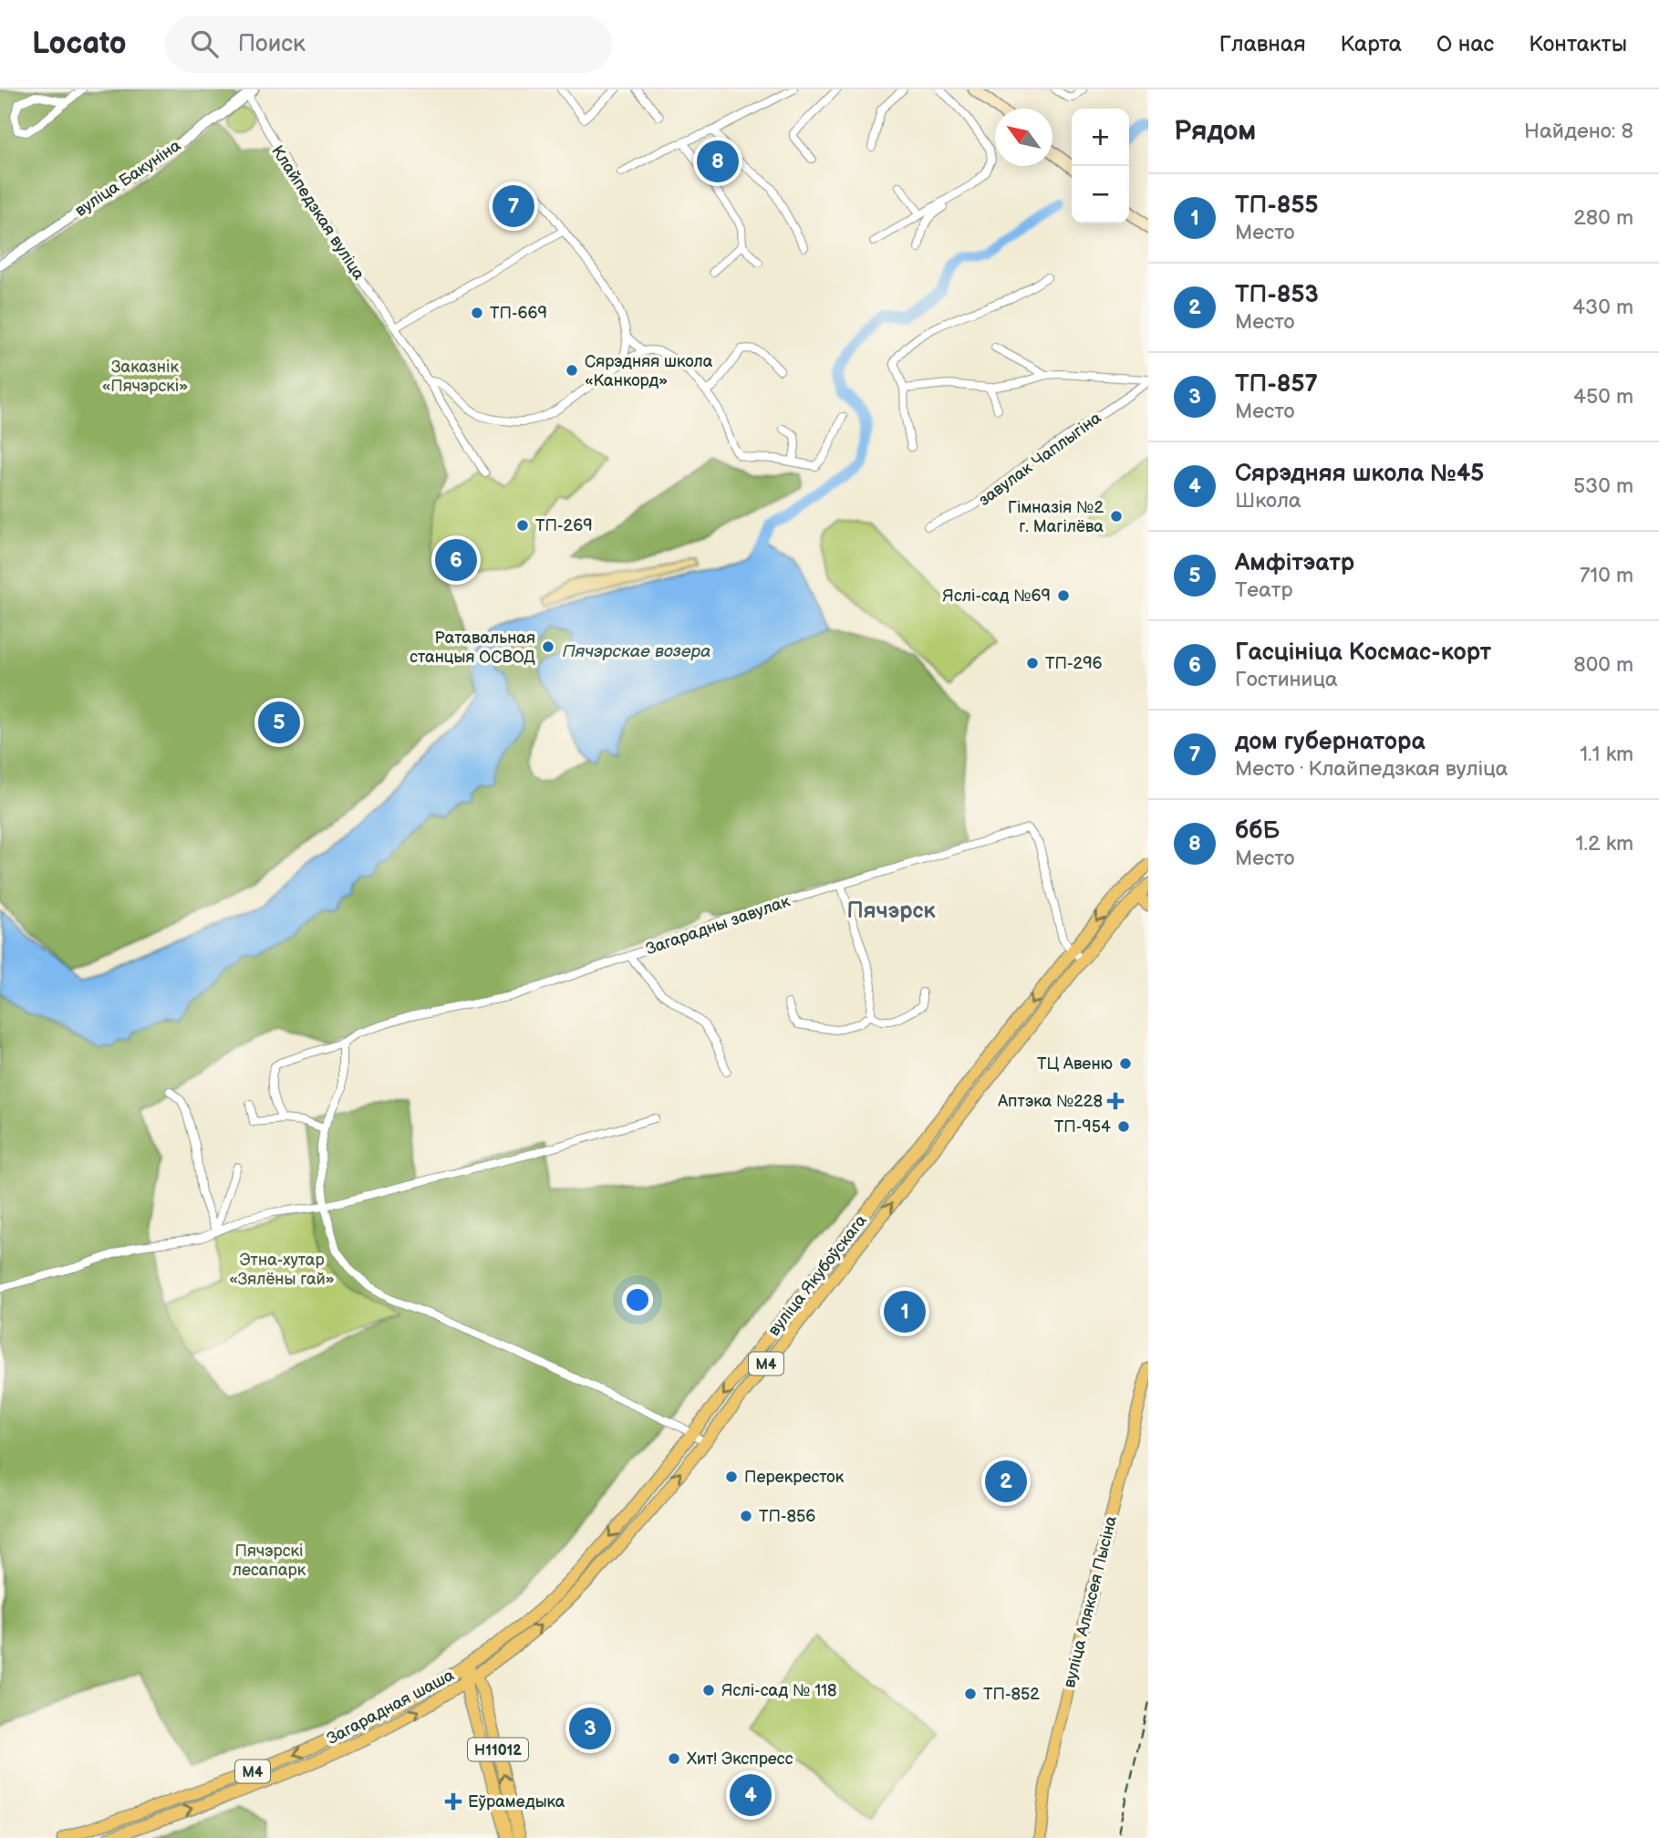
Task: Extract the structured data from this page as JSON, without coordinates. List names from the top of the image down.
{
  "streets": {
    "main road": [
      "вуліца Якубоўскага",
      "М4",
      "вуліца Аляксея Пысіна",
      "Загарадная шаша",
      "Н11012"
    ],
    "street": [
      "вуліца Бакуніна",
      "Клайпедзкая вуліца",
      "завулак Чаплыгіна",
      "Загарадны завулак"
    ]
  },
  "crossings": [
    ["вуліца Бакуніна", "Клайпедзкая вуліца"],
    ["Загарадны завулак", "вуліца Якубоўскага"],
    ["вуліца Якубоўскага", "Загарадная шаша"],
    ["вуліца Якубоўскага", "Н11012"],
    ["Загарадная шаша", "Н11012"]
  ],
  "districts": ["Пячэрск"],
  "water": ["Пячэрскае возера"],
  "parks": ["Заказнік «Пячэрскі»", "Этна-хутар «Зялёны гай»", "Пячэрскі лесапарк"],
  "places": {
    "other": [
      "ТП-669",
      "Сярэдняя школа «Канкорд»",
      "Гімназія №2 г. Магілёва",
      "ТП-269",
      "Яслі-сад №69",
      "Ратавальная станцыя ОСВОД",
      "ТП-296",
      "ТЦ Авеню",
      "ТП-954",
      "Перекресток",
      "ТП-856",
      "Яслі-сад № 118",
      "ТП-852",
      "Хит! Экспресс"
    ],
    "health": ["Аптэка №228", "Еўрамедыка"]
  },
  "north": "top left",
  "page": {
    "header": "Locato",
    "search": "Поиск",
    "nav": [
      "Главная",
      "Карта",
      "О нас",
      "Контакты"
    ],
    "heading": ["Рядом", "Найдено: 8"],
    "map_buttons": ["+", "−"],
    "pins": [
      "8",
      "7",
      "6",
      "5",
      "1",
      "2",
      "3",
      "4"
    ],
    "list": [
      {
        "mark": "1",
        "name": "ТП-855",
        "note": "Место",
        "value": "280 m"
      },
      {
        "mark": "2",
        "name": "ТП-853",
        "note": "Место",
        "value": "430 m"
      },
      {
        "mark": "3",
        "name": "ТП-857",
        "note": "Место",
        "value": "450 m"
      },
      {
        "mark": "4",
        "name": "Сярэдняя школа №45",
        "note": "Школа",
        "value": "530 m"
      },
      {
        "mark": "5",
        "name": "Амфітэатр",
        "note": "Театр",
        "value": "710 m"
      },
      {
        "mark": "6",
        "name": "Гасцініца Космас-корт",
        "note": "Гостиница",
        "value": "800 m"
      },
      {
        "mark": "7",
        "name": "дом губернатора",
        "note": "Место · Клайпедзкая вуліца",
        "value": "1.1 km"
      },
      {
        "mark": "8",
        "name": "ббБ",
        "note": "Место",
        "value": "1.2 km"
      }
    ]
  }
}
